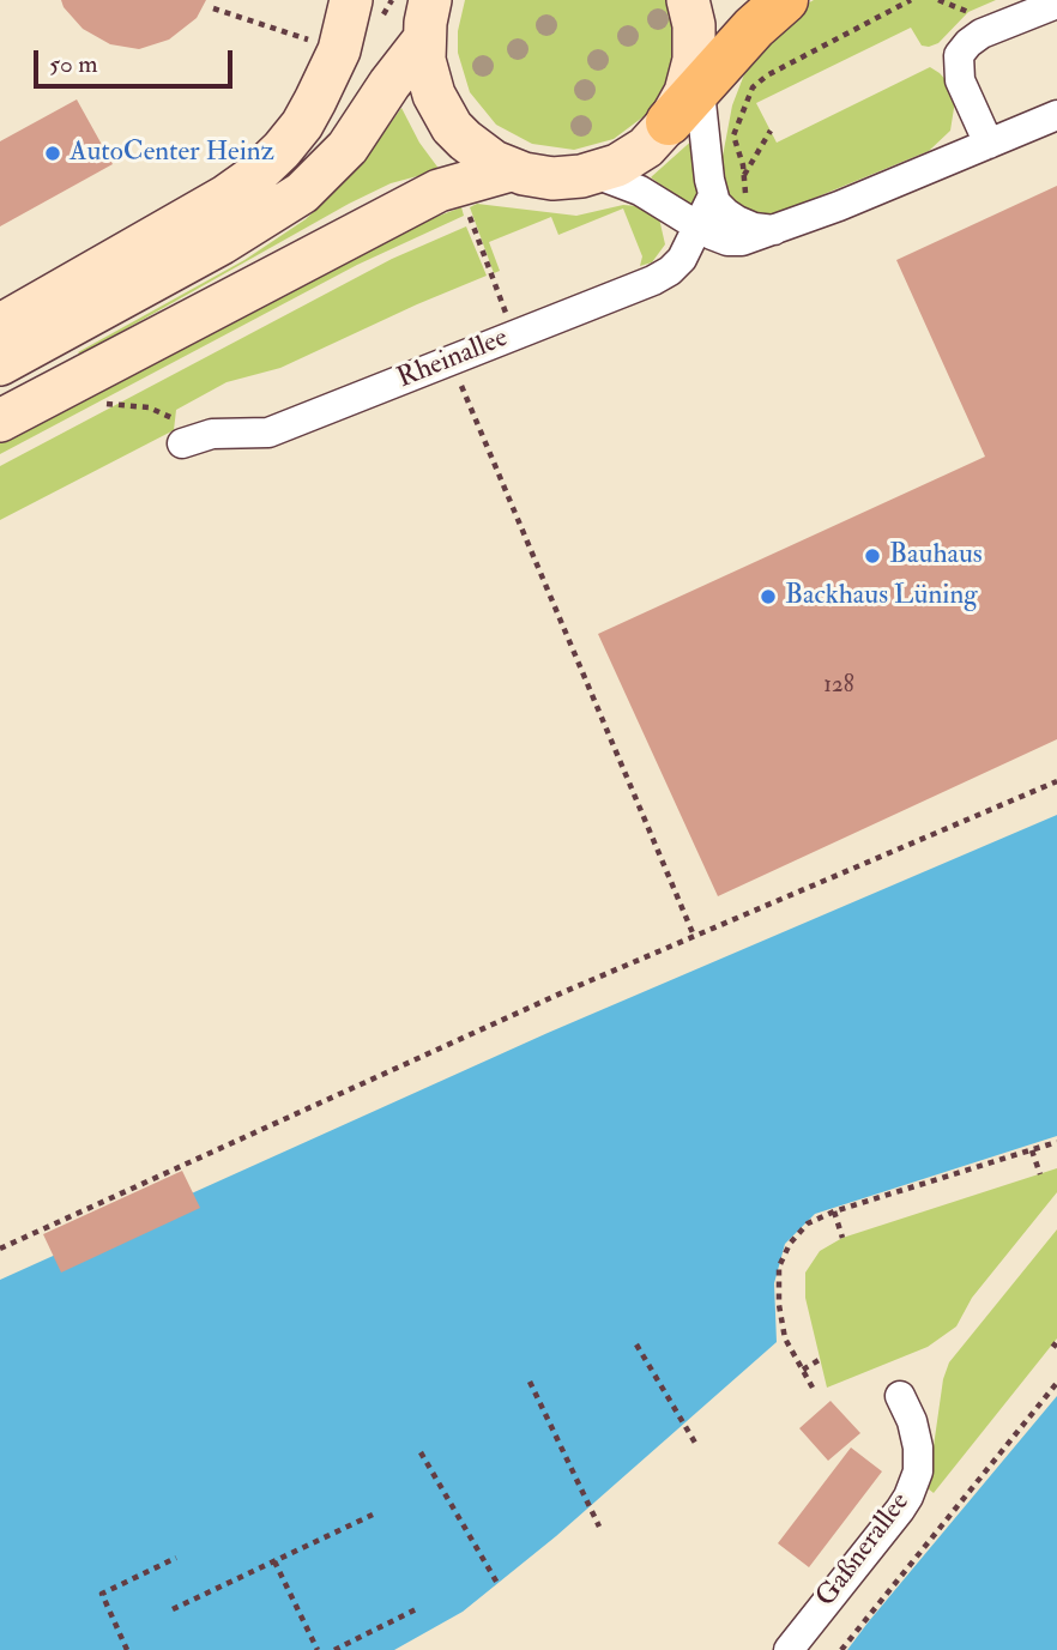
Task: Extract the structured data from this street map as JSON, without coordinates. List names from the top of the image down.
{
  "streets": {
    "street": ["Rheinallee", "Gaßnerallee"]
  },
  "places": ["AutoCenter Heinz", "Bauhaus", "Backhaus Lüning"],
  "house_numbers": ["128"],
  "scale_bar": "50 m"
}
